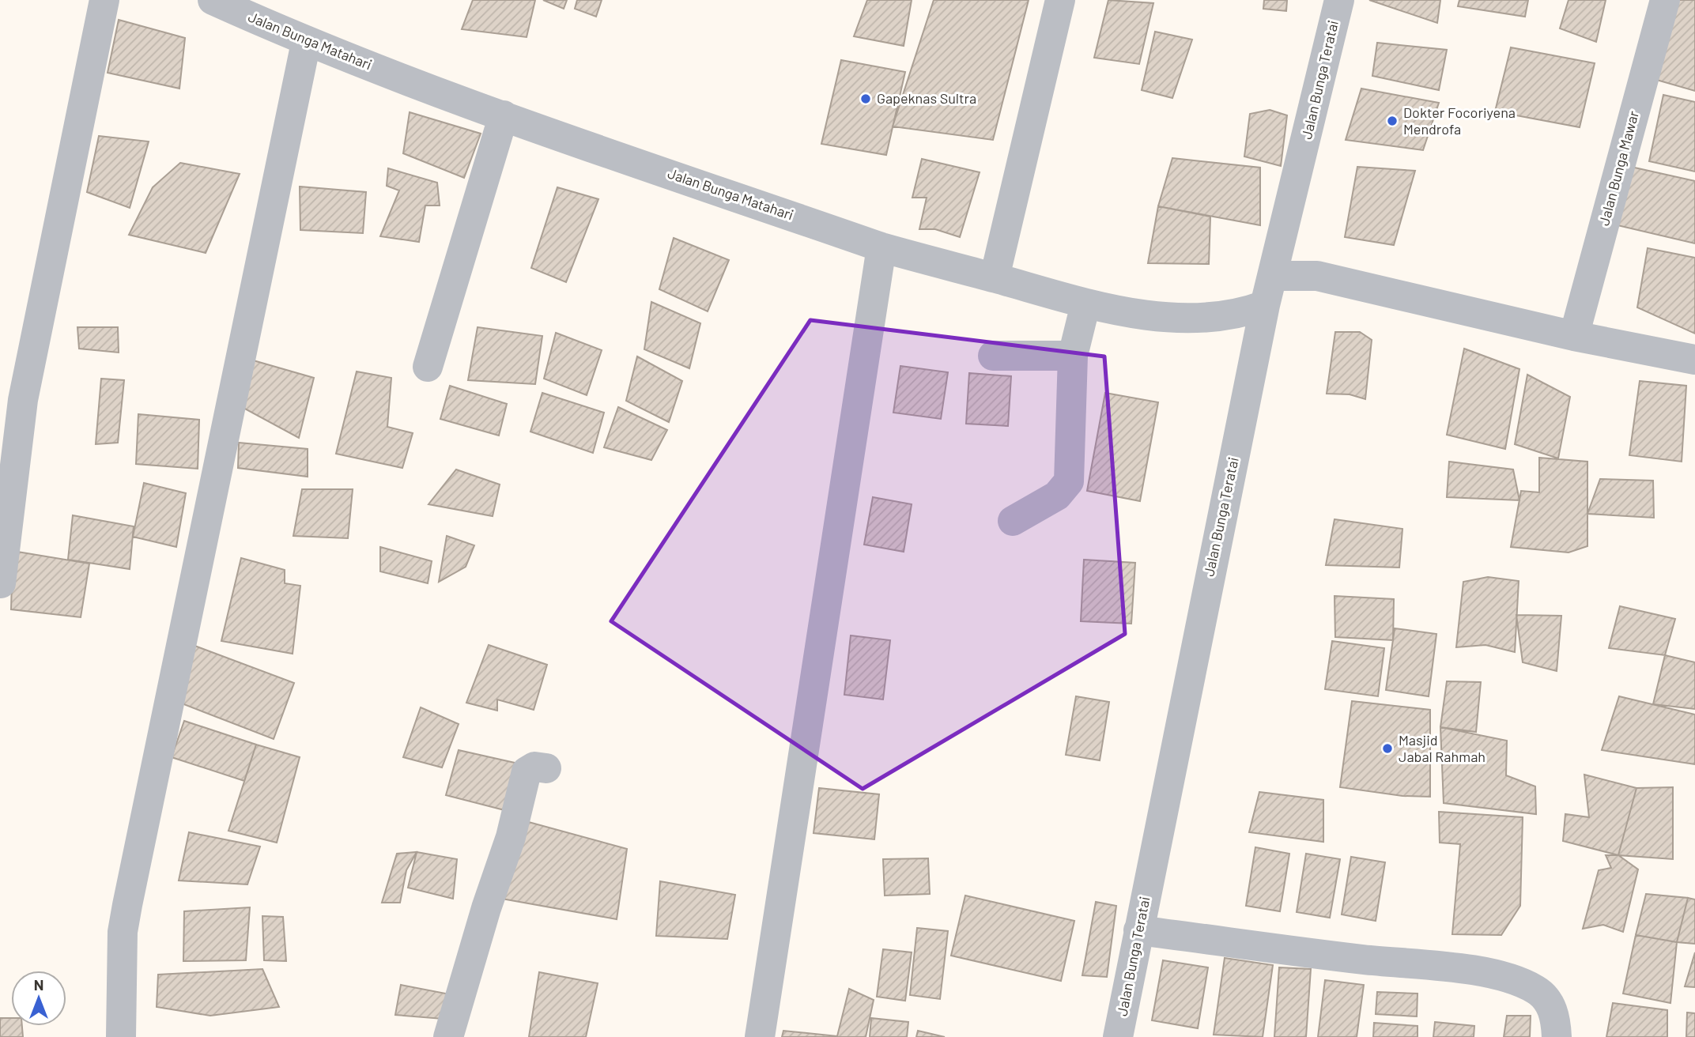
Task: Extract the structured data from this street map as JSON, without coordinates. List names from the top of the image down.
{
  "streets": {
    "street": ["Jalan Bunga Matahari", "Jalan Bunga Teratai", "Jalan Bunga Mawar"]
  },
  "crossings": [
    ["Jalan Bunga Matahari", "Jalan Bunga Teratai"]
  ],
  "places": ["Gapeknas Sultra", "Dokter Focoriyena Mendrofa", "Masjid Jabal Rahmah"],
  "north": "top"
}
